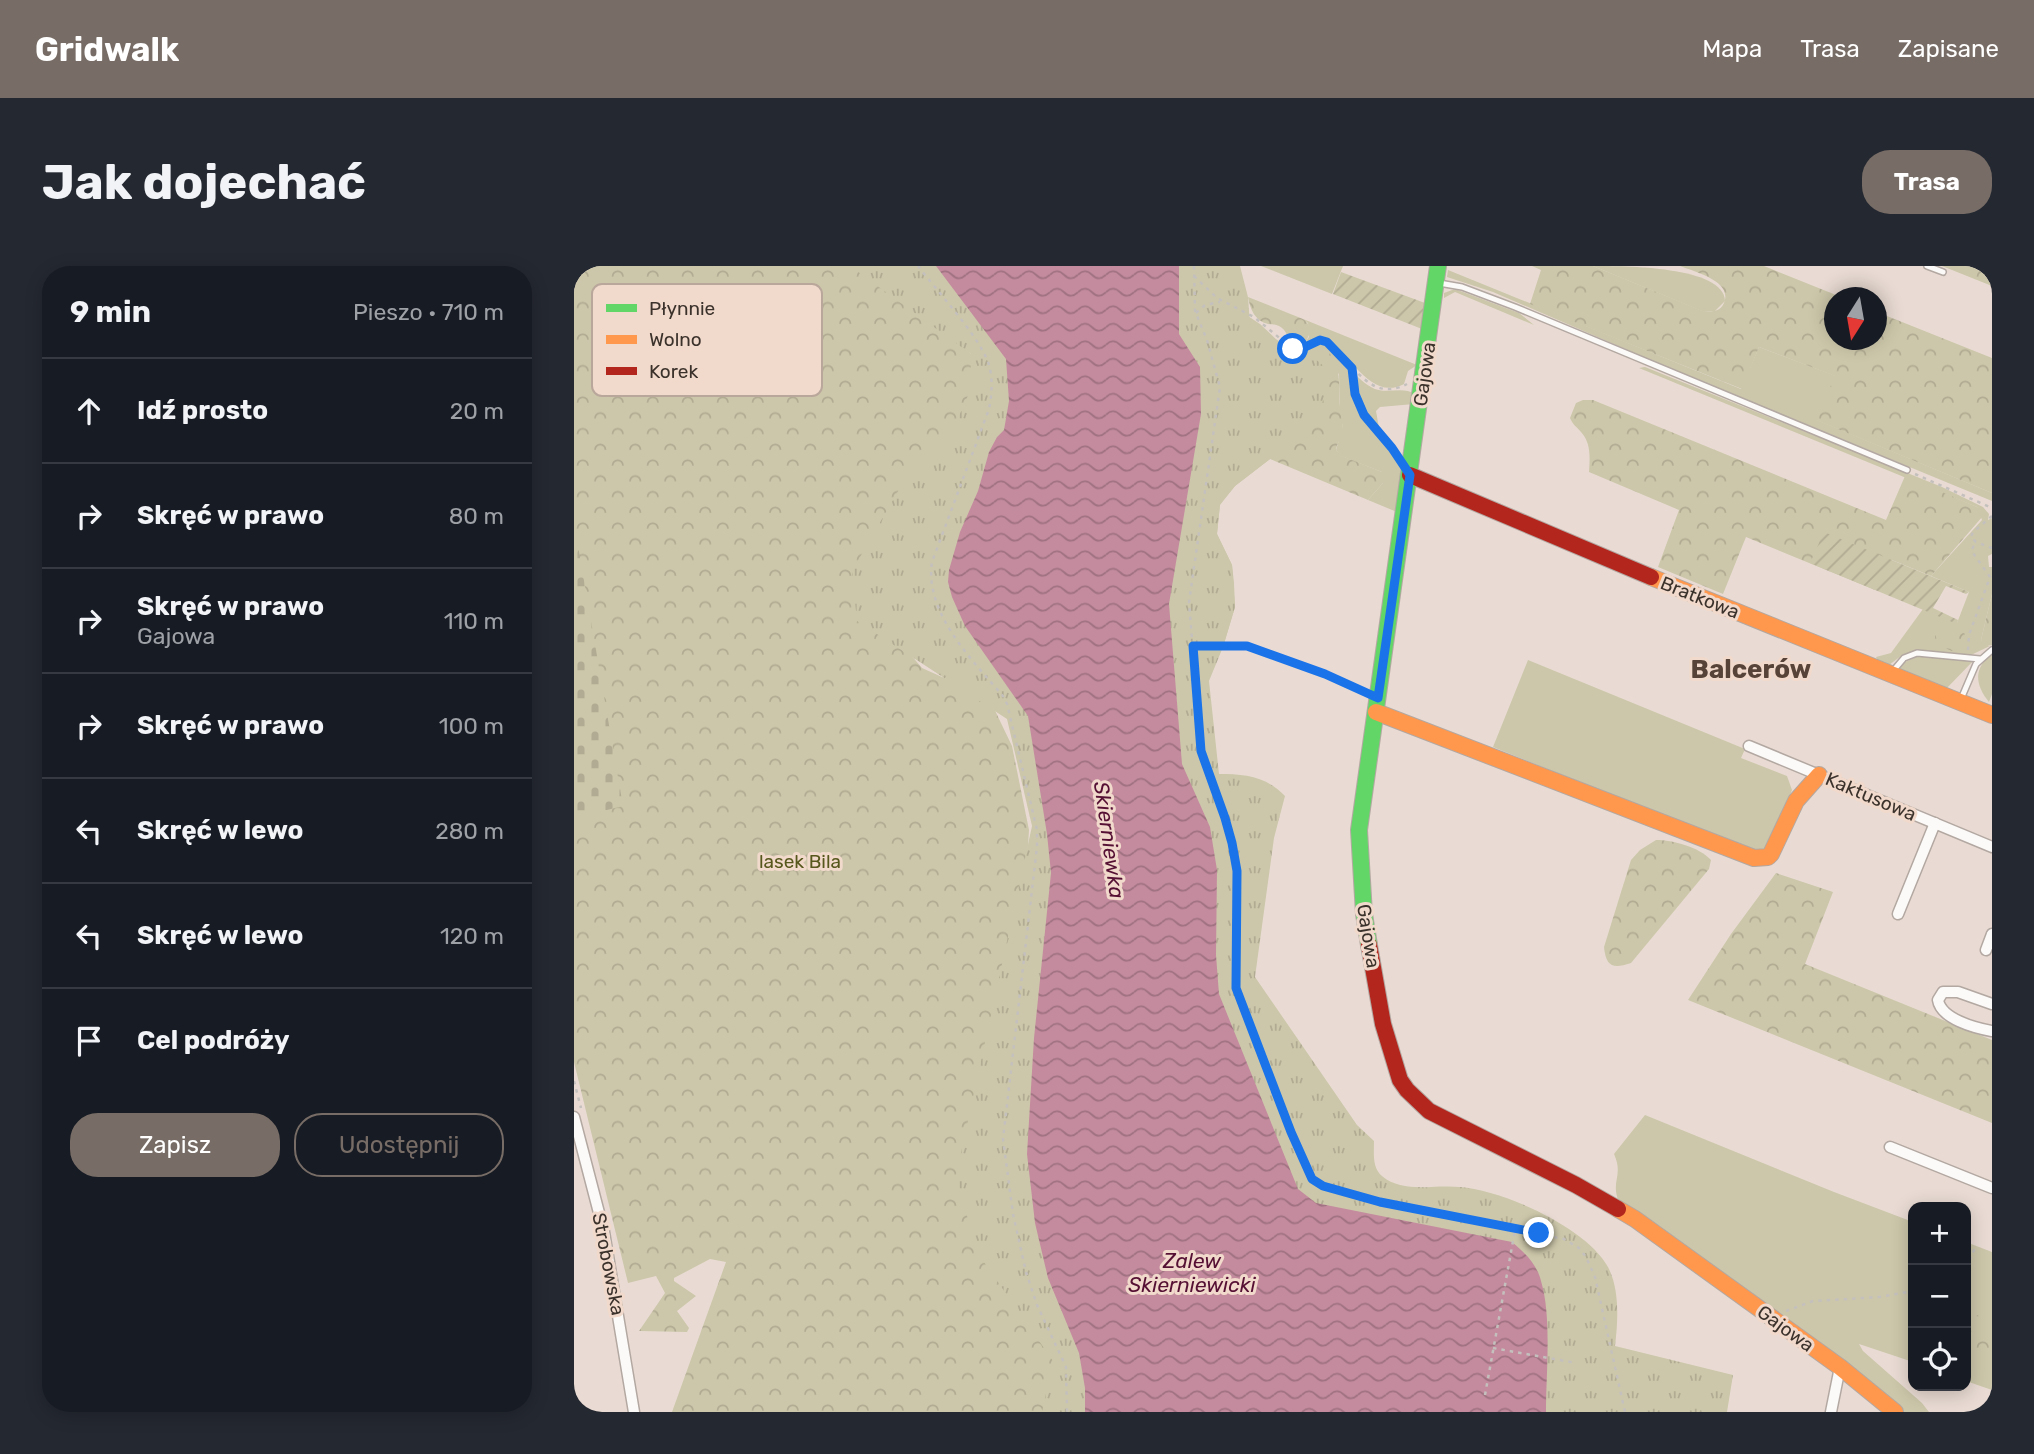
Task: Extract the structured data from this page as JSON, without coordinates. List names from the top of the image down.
{
  "streets": {
    "street": [
      "Gajowa",
      "Bratkowa",
      "Kaktusowa",
      "Strobowska"
    ]
  },
  "crossings": [
    ["Gajowa", "Bratkowa"]
  ],
  "districts": ["Balcerów"],
  "water": ["Skierniewka", "Zalew Skierniewicki"],
  "parks": ["lasek Bila"],
  "legend": ["Płynnie", "Wolno", "Korek"],
  "north": "bottom",
  "page": {
    "header": "Gridwalk",
    "nav": ["Mapa", "Trasa", "Zapisane"],
    "buttons": [
      "Trasa",
      ["Zapisz", "Udostępnij"]
    ],
    "title": "Jak dojechać",
    "heading": ["9 min", "Pieszo · 710 m"],
    "list": [
      ["Idź prosto", "20 m"],
      ["Skręć w prawo", "80 m"],
      ["Skręć w prawo", "Gajowa", "110 m"],
      ["Skręć w prawo", "100 m"],
      ["Skręć w lewo", "280 m"],
      ["Skręć w lewo", "120 m"],
      "Cel podróży"
    ],
    "map_buttons": ["+", "−"]
  }
}
